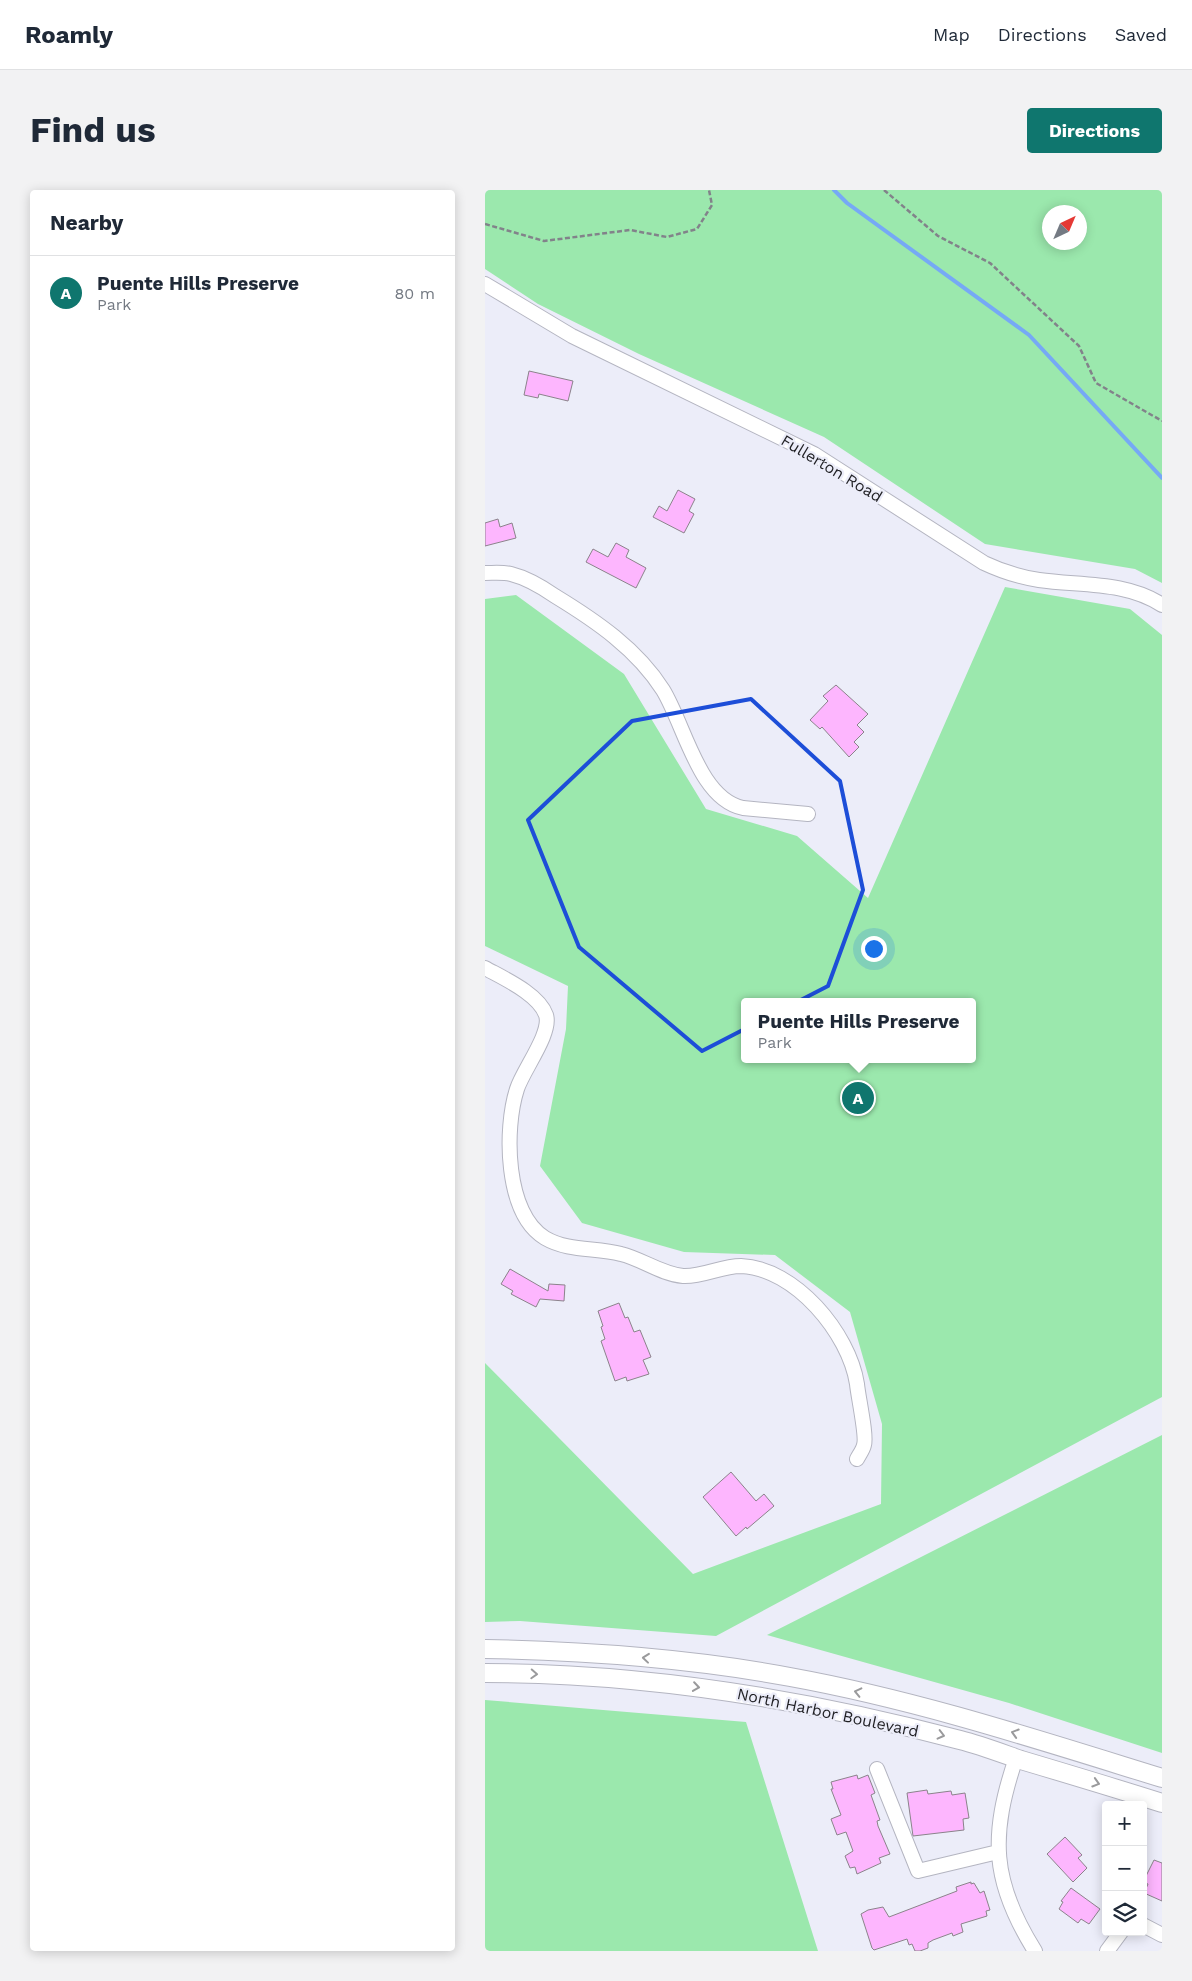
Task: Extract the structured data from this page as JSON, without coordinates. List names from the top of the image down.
{
  "streets": {
    "main road": ["North Harbor Boulevard"],
    "street": ["Fullerton Road"]
  },
  "north": "top right",
  "page": {
    "header": "Roamly",
    "nav": ["Map", "Directions", "Saved"],
    "buttons": "Directions",
    "title": "Find us",
    "heading": "Nearby",
    "list": [
      {
        "mark": "A",
        "name": "Puente Hills Preserve",
        "note": "Park",
        "value": "80 m"
      }
    ],
    "popup": ["Puente Hills Preserve", "Park"],
    "pins": "A",
    "map_buttons": ["+", "−"]
  }
}
